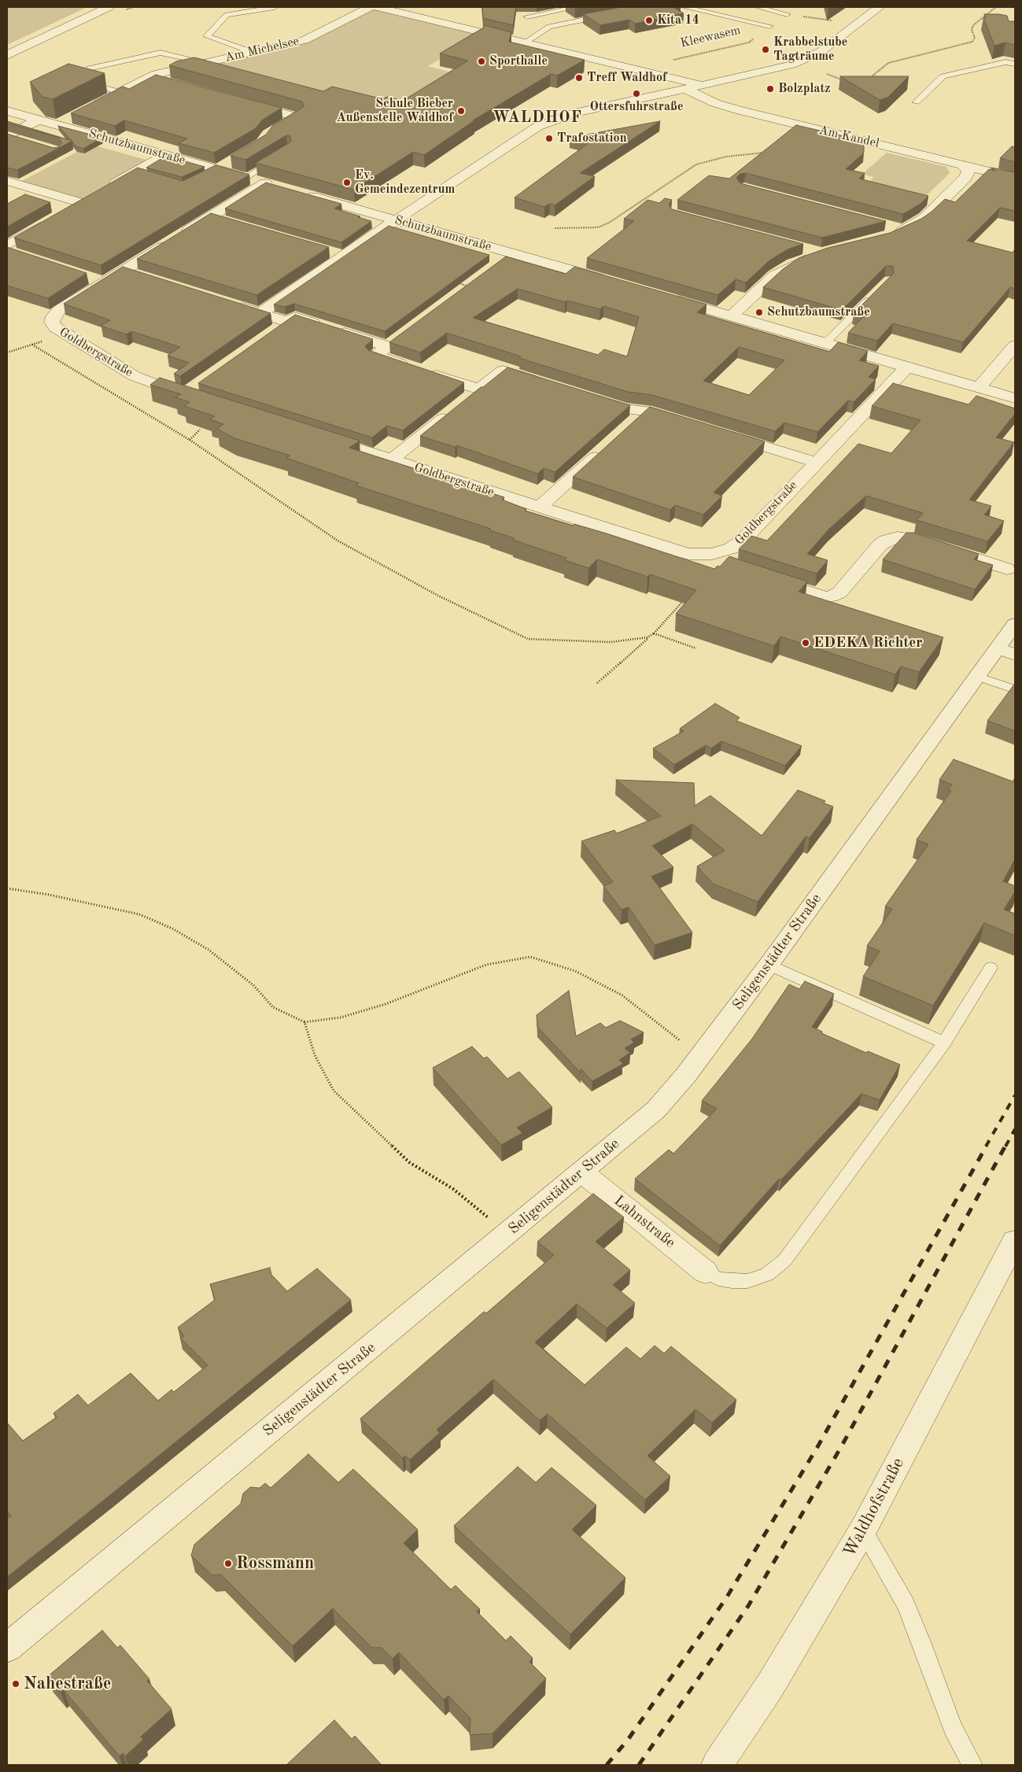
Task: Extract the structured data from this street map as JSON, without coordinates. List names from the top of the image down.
{
  "streets": {
    "street": [
      "Am Michelsee",
      "Am Kandel",
      "Schutzbaumstraße",
      "Goldbergstraße",
      "Seligenstädter Straße",
      "Lahnstraße",
      "Waldhofstraße"
    ],
    "lane": ["Kleewasem"]
  },
  "crossings": [
    ["Schutzbaumstraße", "Goldbergstraße"],
    ["Seligenstädter Straße", "Lahnstraße"]
  ],
  "districts": ["WALDHOF"],
  "places": [
    "Kita 14",
    "Krabbelstube Tagträume",
    "Sporthalle",
    "Treff Waldhof",
    "Bolzplatz",
    "Ottersfuhrstraße",
    "Schule Bieber Außenstelle Waldhof",
    "Trafostation",
    "Ev. Gemeindezentrum",
    "Schutzbaumstraße",
    "EDEKA Richter",
    "Rossmann",
    "Nahestraße"
  ]
}
